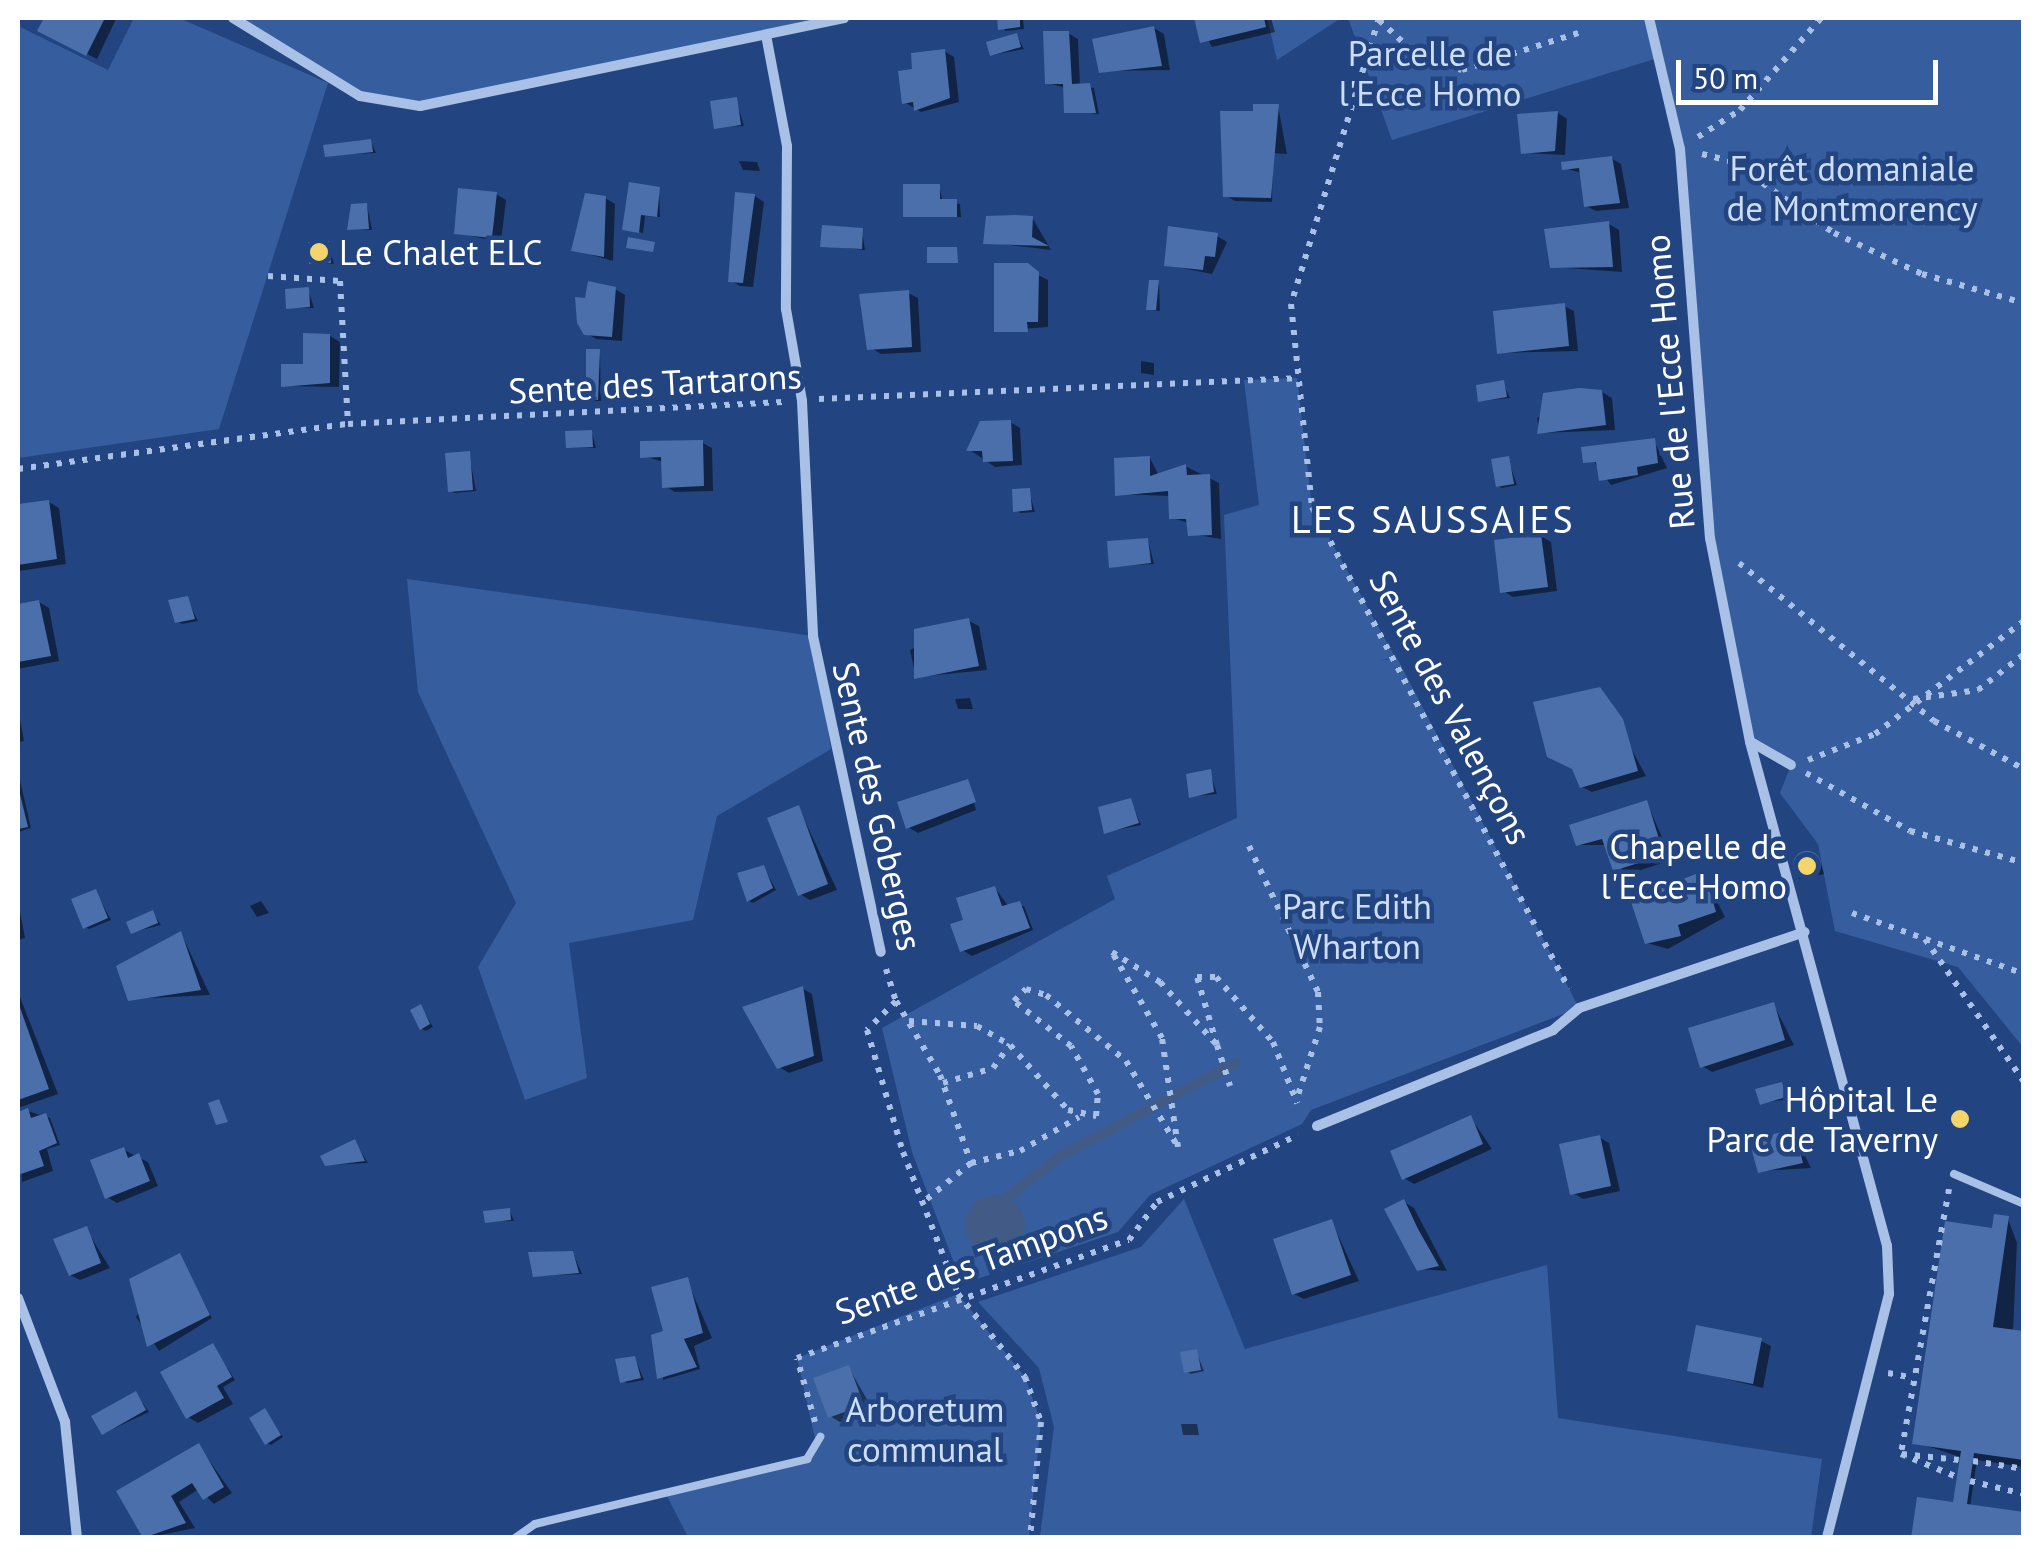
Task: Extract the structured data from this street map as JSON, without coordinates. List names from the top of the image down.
{
  "streets": {
    "street": ["Rue de l'Ecce Homo", "Sente des Goberges"],
    "path": ["Sente des Tartarons", "Sente des Valençons", "Sente des Tampons"]
  },
  "crossings": [
    ["Sente des Tartarons", "Sente des Valençons"],
    ["Sente des Tartarons", "Sente des Goberges"],
    ["Sente des Goberges", "Sente des Tampons"]
  ],
  "districts": ["LES SAUSSAIES"],
  "parks": [
    "Parcelle de l'Ecce Homo",
    "Forêt domaniale de Montmorency",
    "Parc Edith Wharton",
    "Arboretum communal"
  ],
  "places": ["Le Chalet ELC", "Chapelle de l'Ecce-Homo", "Hôpital Le Parc de Taverny"],
  "scale_bar": "50 m"
}
